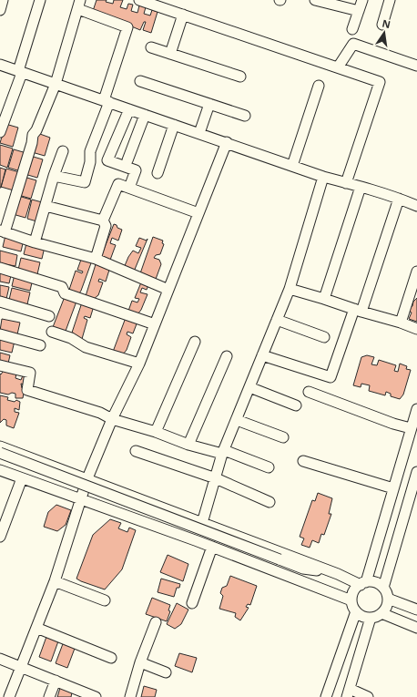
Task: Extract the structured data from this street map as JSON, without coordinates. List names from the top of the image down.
{
  "north": "top"
}
